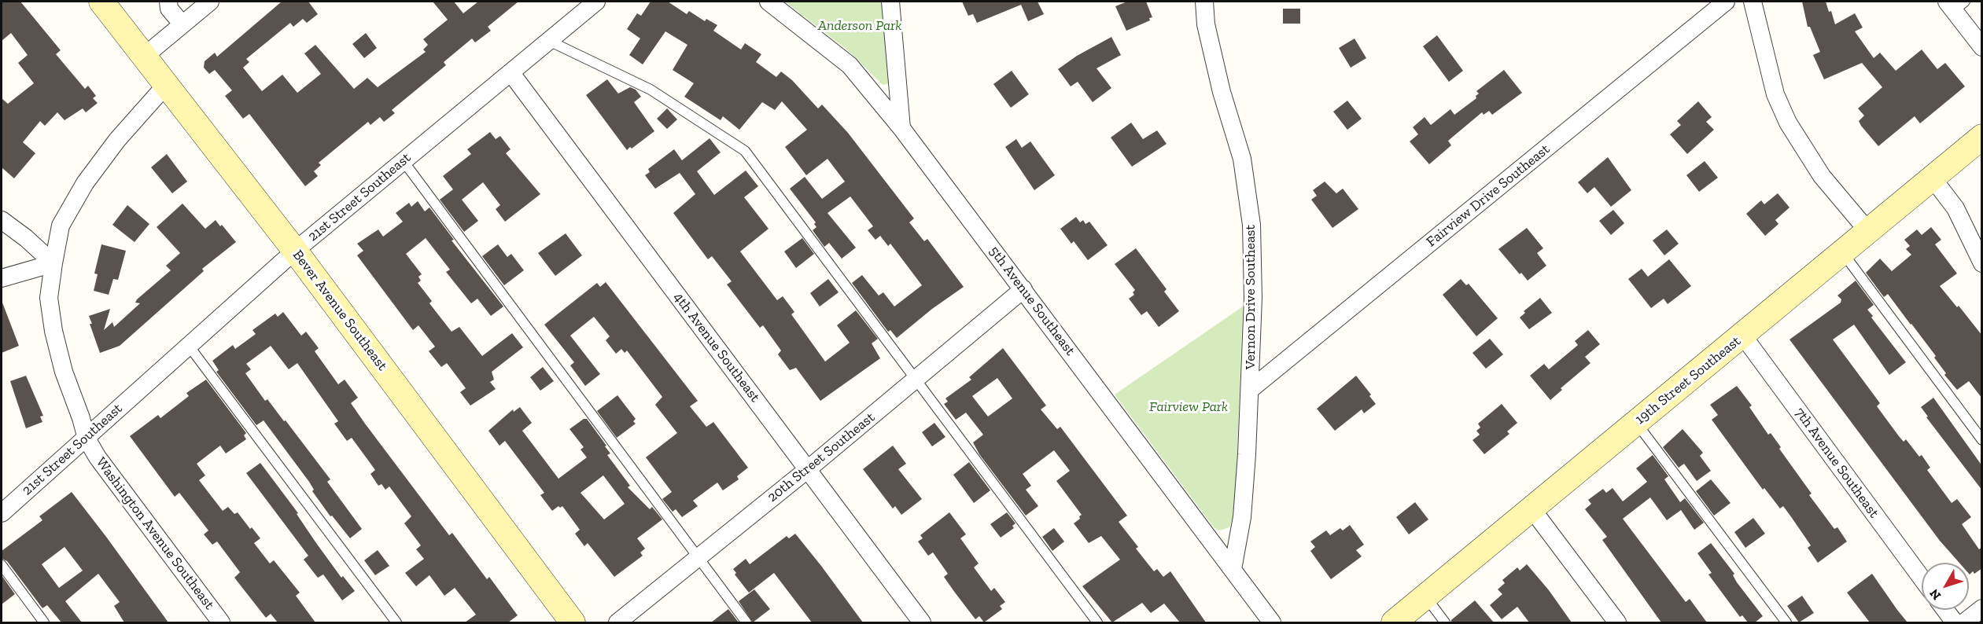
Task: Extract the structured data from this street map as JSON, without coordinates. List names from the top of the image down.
{
  "streets": {
    "street": [
      "Fairview Drive Southeast",
      "21st Street Southeast",
      "Vernon Drive Southeast",
      "5th Avenue Southeast",
      "Bever Avenue Southeast",
      "4th Avenue Southeast",
      "19th Street Southeast",
      "20th Street Southeast",
      "7th Avenue Southeast",
      "Washington Avenue Southeast"
    ]
  },
  "crossings": [
    ["Fairview Drive Southeast", "Vernon Drive Southeast"],
    ["21st Street Southeast", "Bever Avenue Southeast"],
    ["21st Street Southeast", "4th Avenue Southeast"],
    ["21st Street Southeast", "Washington Avenue Southeast"],
    ["Vernon Drive Southeast", "5th Avenue Southeast"],
    ["5th Avenue Southeast", "20th Street Southeast"],
    ["Bever Avenue Southeast", "Washington Avenue Southeast"],
    ["4th Avenue Southeast", "20th Street Southeast"],
    ["19th Street Southeast", "7th Avenue Southeast"]
  ],
  "parks": ["Anderson Park", "Fairview Park"],
  "north": "bottom left"
}
